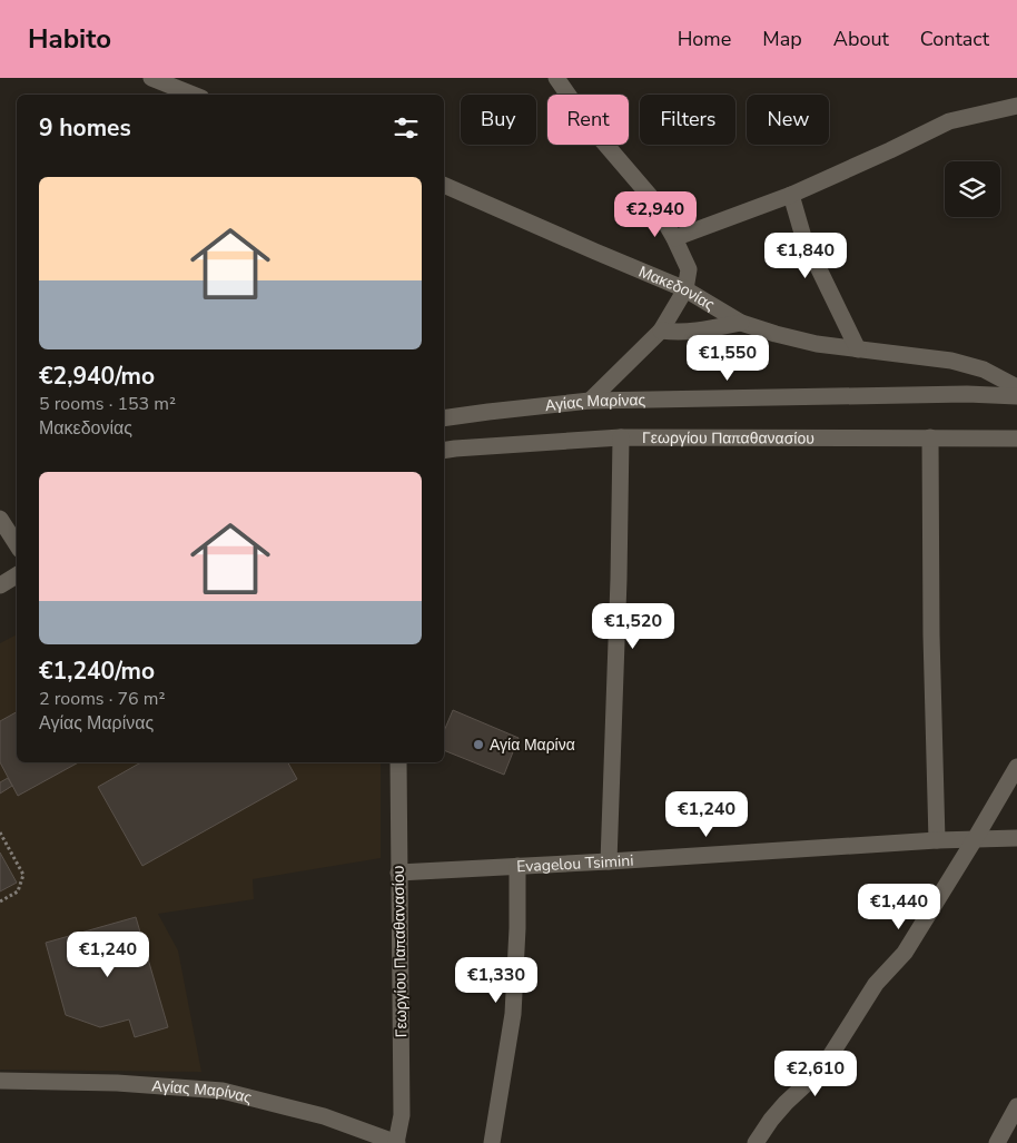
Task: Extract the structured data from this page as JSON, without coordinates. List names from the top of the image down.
{
  "streets": {
    "street": [
      "Μακεδονίας",
      "Αγίας Μαρίνας",
      "Γεωργίου Παπαθανασίου",
      "Evagelou Tsimini"
    ]
  },
  "crossings": [
    ["Αγίας Μαρίνας", "Γεωργίου Παπαθανασίου"],
    ["Γεωργίου Παπαθανασίου", "Evagelou Tsimini"]
  ],
  "places": ["Αγία Μαρίνα"],
  "page": {
    "header": "Habito",
    "nav": [
      "Home",
      "Map",
      "About",
      "Contact"
    ],
    "chip": [
      "Buy",
      "Rent",
      "Filters",
      "New"
    ],
    "heading": "9 homes",
    "list": [
      {
        "name": "€2,940/mo",
        "note": "5 rooms · 153 m² · Μακεδονίας"
      },
      {
        "name": "€1,240/mo",
        "note": "2 rooms · 76 m² · Αγίας Μαρίνας"
      }
    ],
    "price": [
      "€2,940",
      "€1,840",
      "€1,550",
      "€1,520",
      "€1,240",
      "€1,440",
      "€1,240",
      "€1,330",
      "€2,610"
    ]
  }
}
